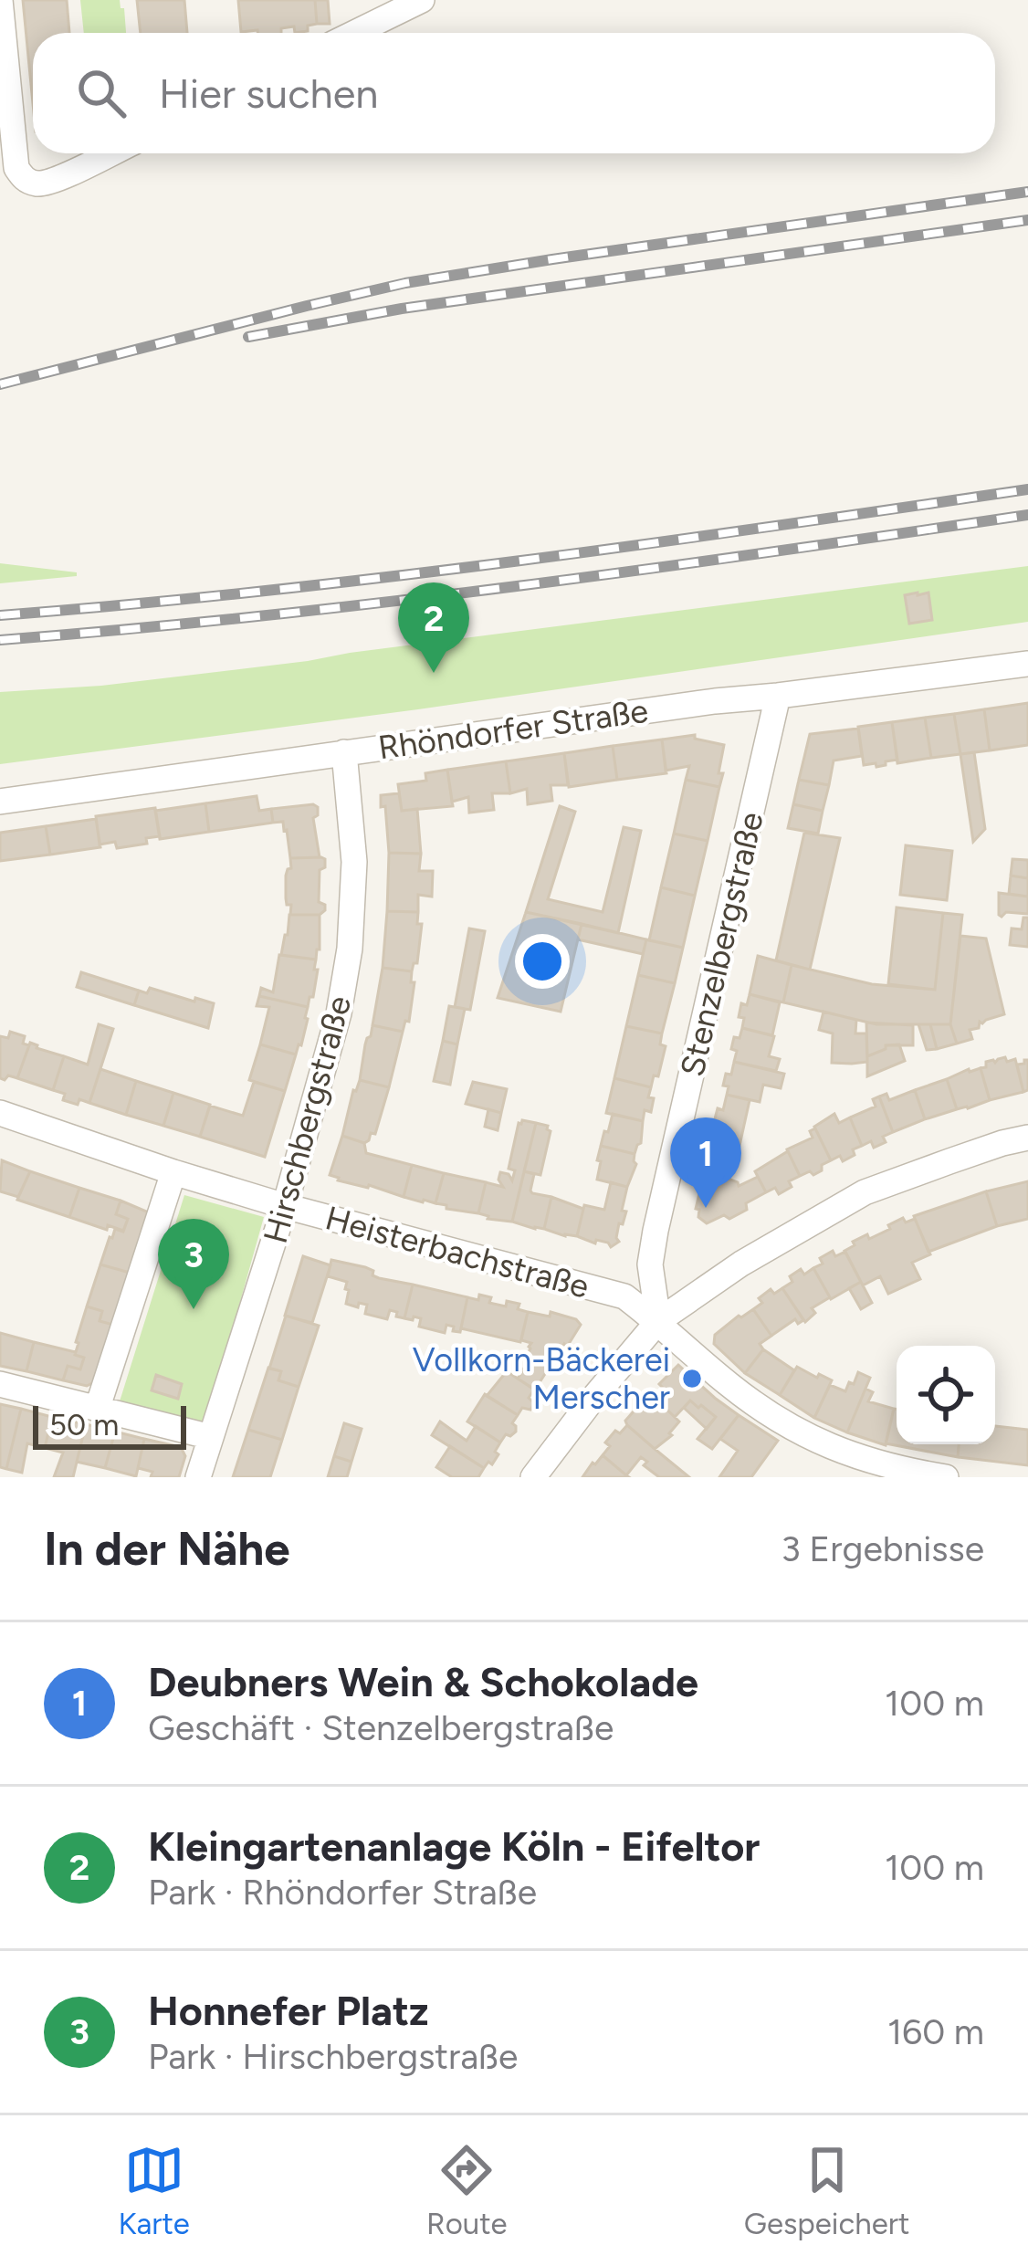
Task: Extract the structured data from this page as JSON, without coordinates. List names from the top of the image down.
{
  "streets": {
    "street": [
      "Rhöndorfer Straße",
      "Stenzelbergstraße",
      "Hirschbergstraße",
      "Heisterbachstraße"
    ]
  },
  "crossings": [
    ["Rhöndorfer Straße", "Stenzelbergstraße"],
    ["Rhöndorfer Straße", "Hirschbergstraße"],
    ["Stenzelbergstraße", "Heisterbachstraße"],
    ["Hirschbergstraße", "Heisterbachstraße"]
  ],
  "places": ["Vollkorn-Bäckerei Merscher"],
  "scale_bar": "50 m",
  "page": {
    "search": "Hier suchen",
    "pins": ["2", "1", "3"],
    "scale": "50 m",
    "heading": ["In der Nähe", "3 Ergebnisse"],
    "list": [
      {
        "mark": "1",
        "name": "Deubners Wein & Schokolade",
        "note": "Geschäft · Stenzelbergstraße",
        "value": "100 m"
      },
      {
        "mark": "2",
        "name": "Kleingartenanlage Köln - Eifeltor",
        "note": "Park · Rhöndorfer Straße",
        "value": "100 m"
      },
      {
        "mark": "3",
        "name": "Honnefer Platz",
        "note": "Park · Hirschbergstraße",
        "value": "160 m"
      }
    ],
    "nav": ["Karte", "Route", "Gespeichert"]
  }
}
